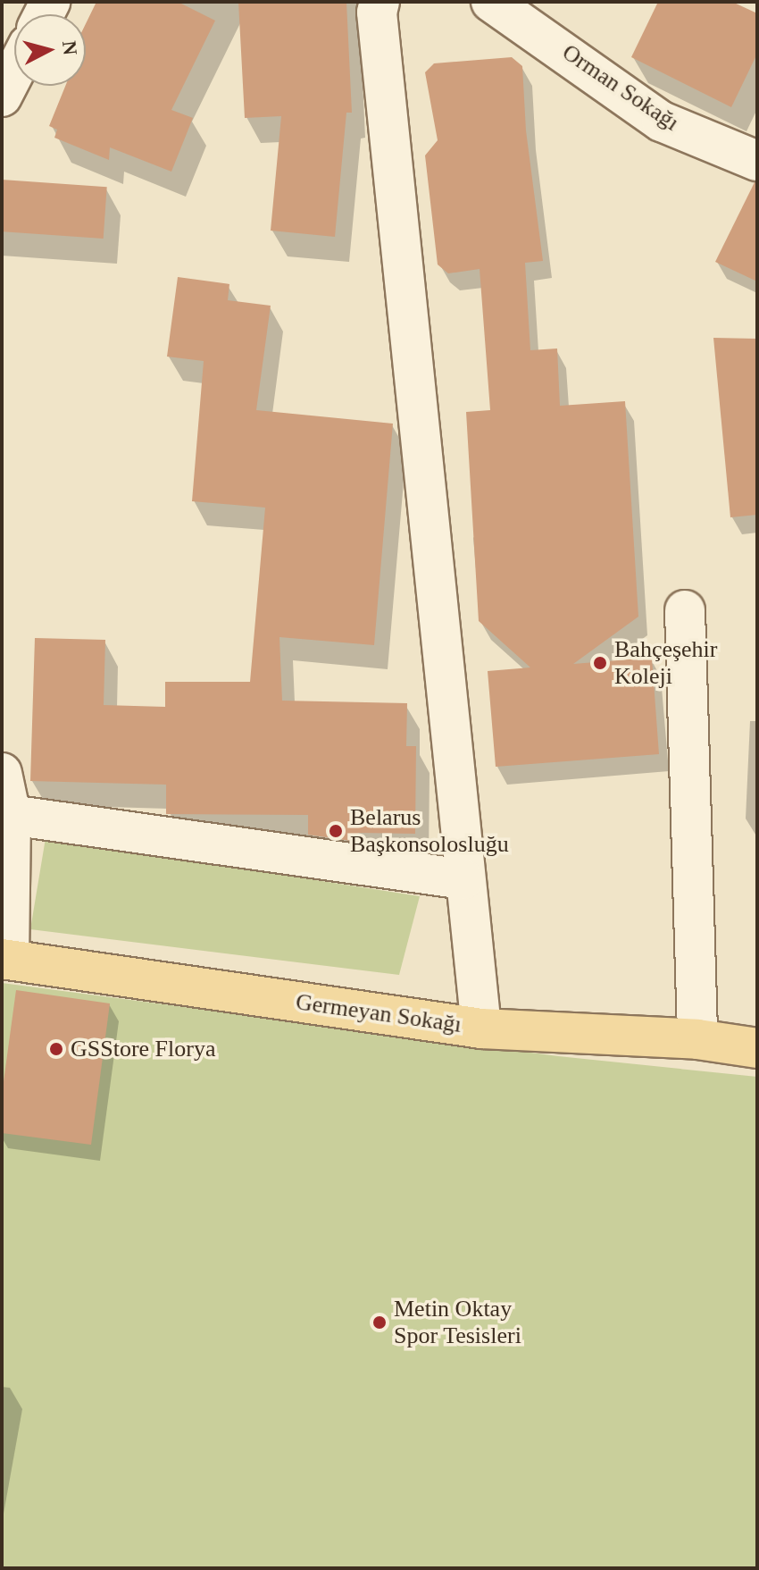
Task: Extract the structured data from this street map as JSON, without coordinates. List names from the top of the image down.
{
  "streets": {
    "main road": ["Germeyan Sokağı"],
    "street": ["Orman Sokağı"]
  },
  "places": [
    "Bahçeşehir Koleji",
    "Belarus Başkonsolosluğu",
    "GSStore Florya",
    "Metin Oktay Spor Tesisleri"
  ],
  "north": "right"
}
